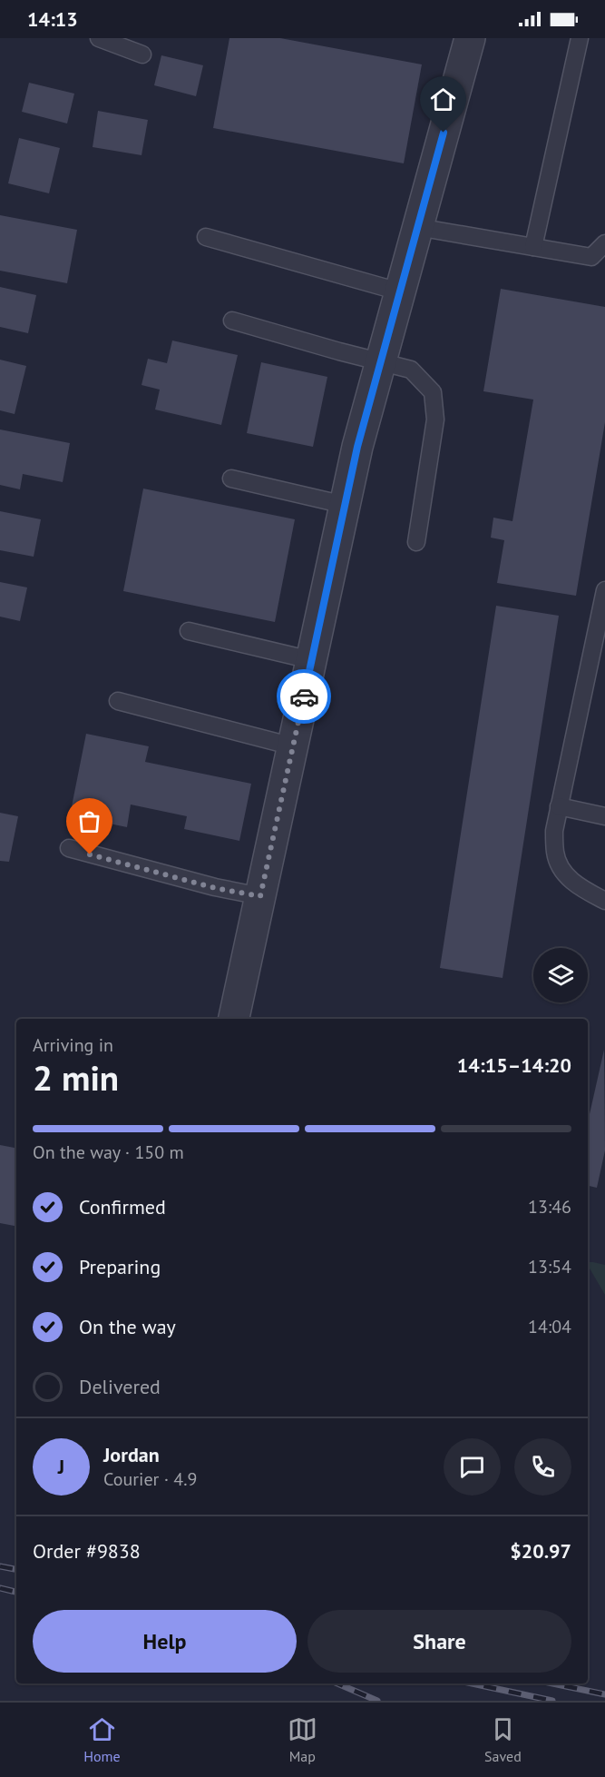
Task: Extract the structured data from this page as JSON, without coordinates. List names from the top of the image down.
{
  "page": {
    "status": "14:13",
    "heading": ["2 min", "Arriving in", "14:15–14:20"],
    "panel": [
      "Jordan",
      "Courier · 4.9",
      "Order #9838",
      "$20.97"
    ],
    "bar": "On the way · 150 m",
    "list": [
      ["Confirmed", "13:46"],
      ["Preparing", "13:54"],
      ["On the way", "14:04"],
      "Delivered"
    ],
    "round": "J",
    "buttons": ["Help", "Share"],
    "tabs": ["Home", "Map", "Saved"]
  }
}
